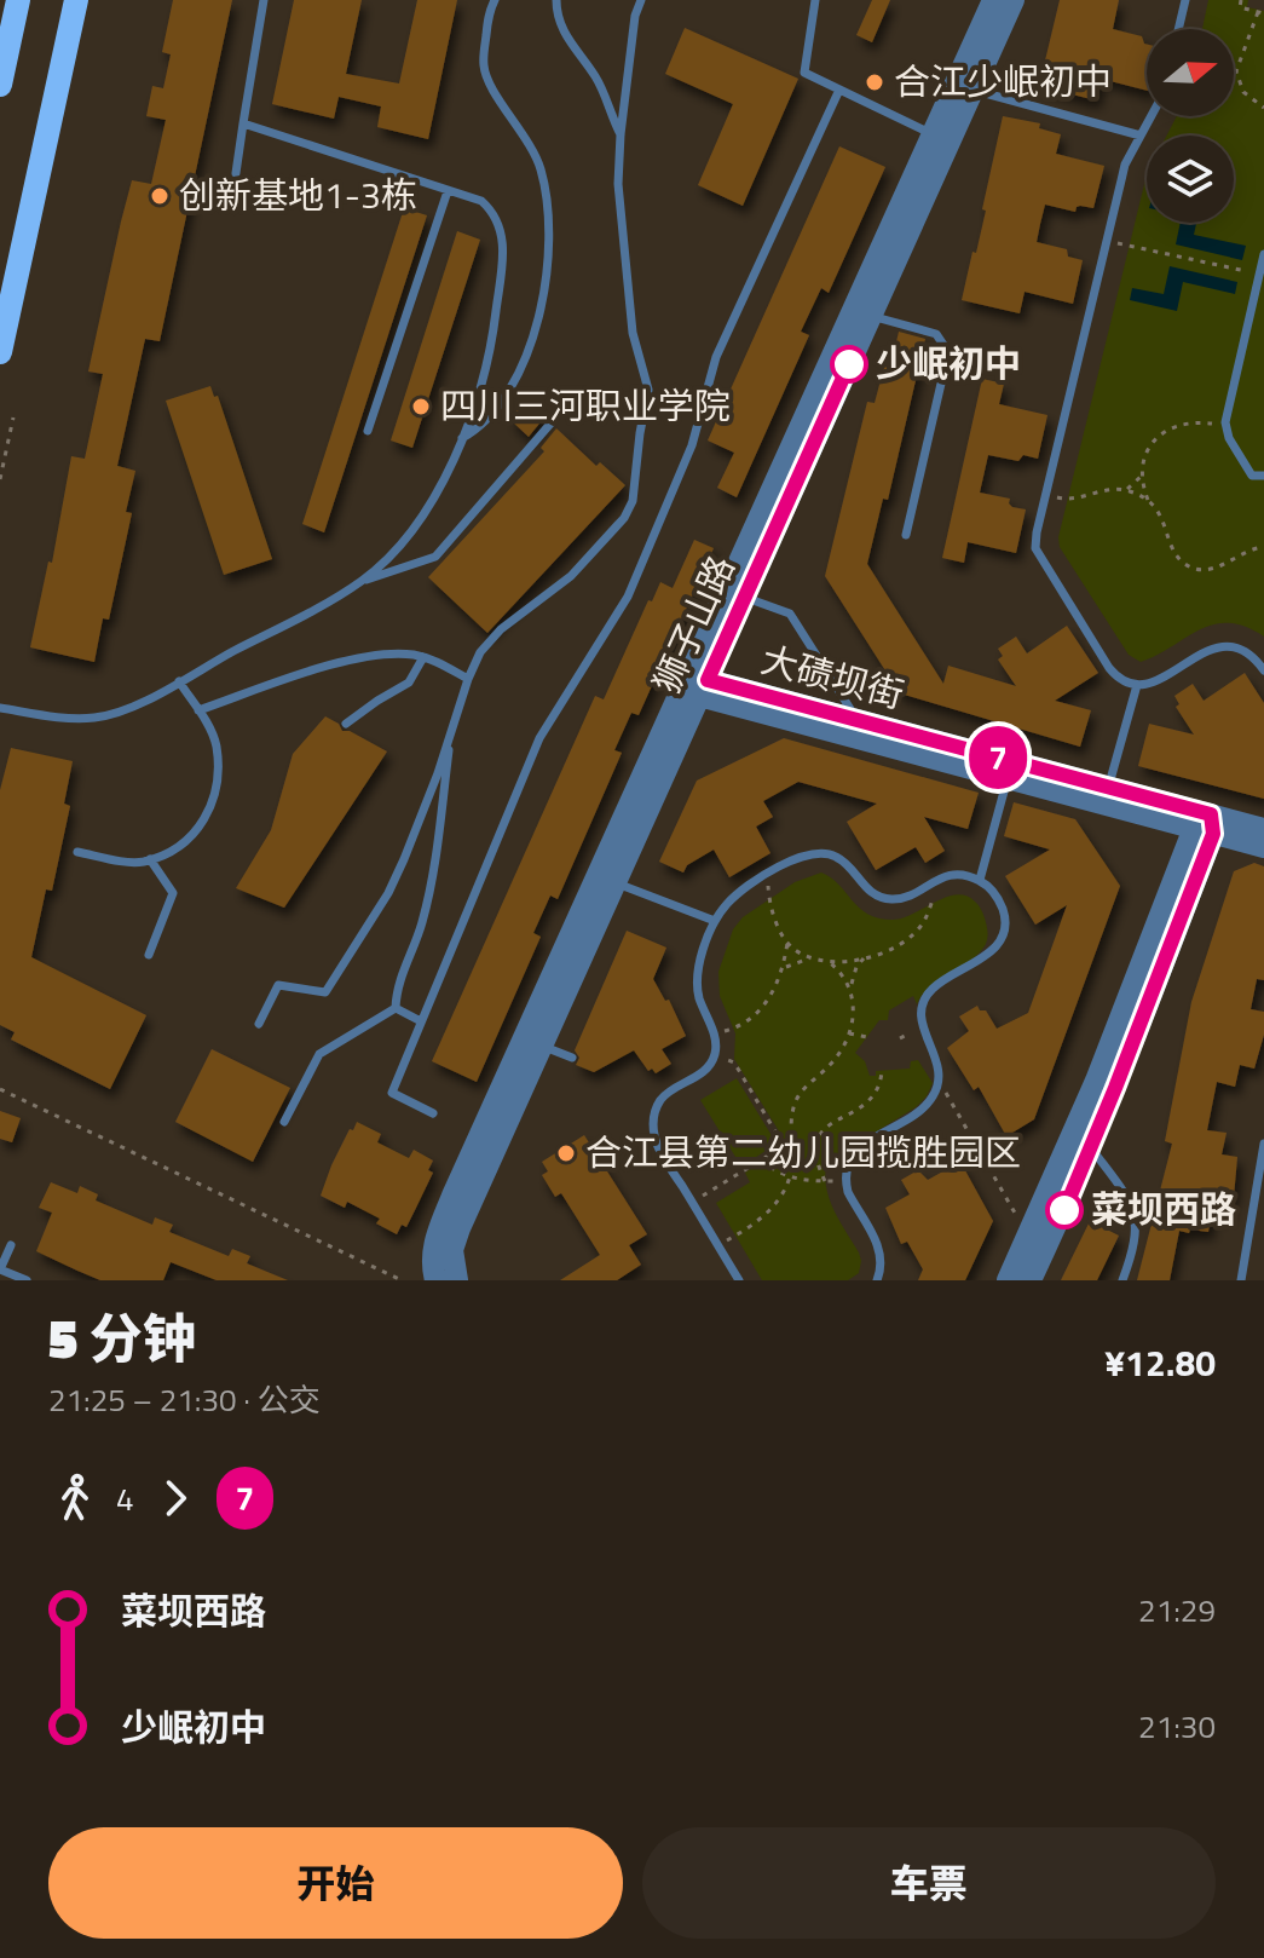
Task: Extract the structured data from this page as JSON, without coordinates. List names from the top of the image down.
{
  "streets": {
    "street": ["狮子山路", "大碛坝街"]
  },
  "crossings": [
    ["狮子山路", "大碛坝街"]
  ],
  "places": [
    "合江少岷初中",
    "创新基地1-3栋",
    "少岷初中",
    "四川三河职业学院",
    "合江县第二幼儿园揽胜园区",
    "菜坝西路"
  ],
  "lines": ["bus line 7"],
  "north": "right",
  "page": {
    "on_map": "7",
    "heading": ["5 分钟", "21:25 – 21:30 · 公交", "¥12.80"],
    "legs": ["4", "7"],
    "list": [
      {
        "name": "菜坝西路",
        "value": "21:29"
      },
      {
        "name": "少岷初中",
        "value": "21:30"
      }
    ],
    "buttons": ["开始", "车票"]
  }
}
